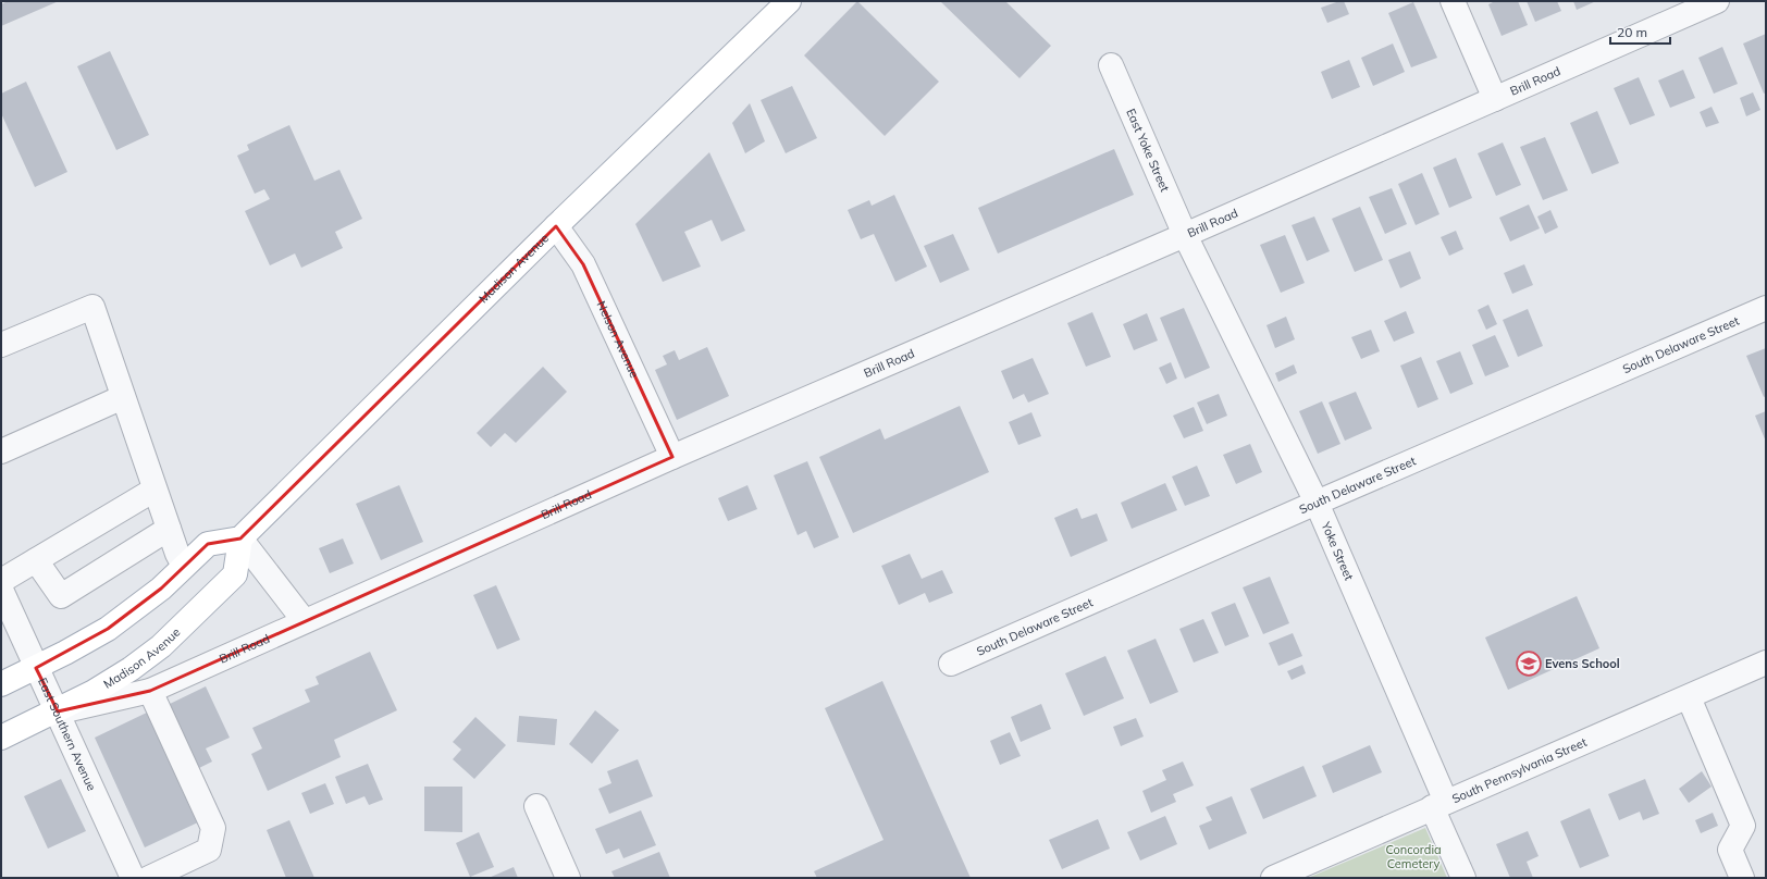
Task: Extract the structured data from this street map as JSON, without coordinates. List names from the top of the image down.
{
  "streets": {
    "main road": ["Madison Avenue"],
    "street": [
      "Brill Road",
      "East Yoke Street",
      "Nelson Avenue",
      "South Delaware Street",
      "Yoke Street",
      "East Southern Avenue",
      "South Pennsylvania Street"
    ]
  },
  "crossings": [
    ["Brill Road", "East Yoke Street"],
    ["Brill Road", "Madison Avenue"],
    ["Brill Road", "Nelson Avenue"],
    ["Brill Road", "Yoke Street"],
    ["Brill Road", "East Southern Avenue"],
    ["East Yoke Street", "Yoke Street"],
    ["Madison Avenue", "Nelson Avenue"],
    ["Madison Avenue", "East Southern Avenue"],
    ["South Delaware Street", "Yoke Street"],
    ["Yoke Street", "South Pennsylvania Street"]
  ],
  "parks": ["Concordia Cemetery"],
  "places": {
    "school or university": ["Evens School"]
  },
  "scale_bar": "20 m"
}
